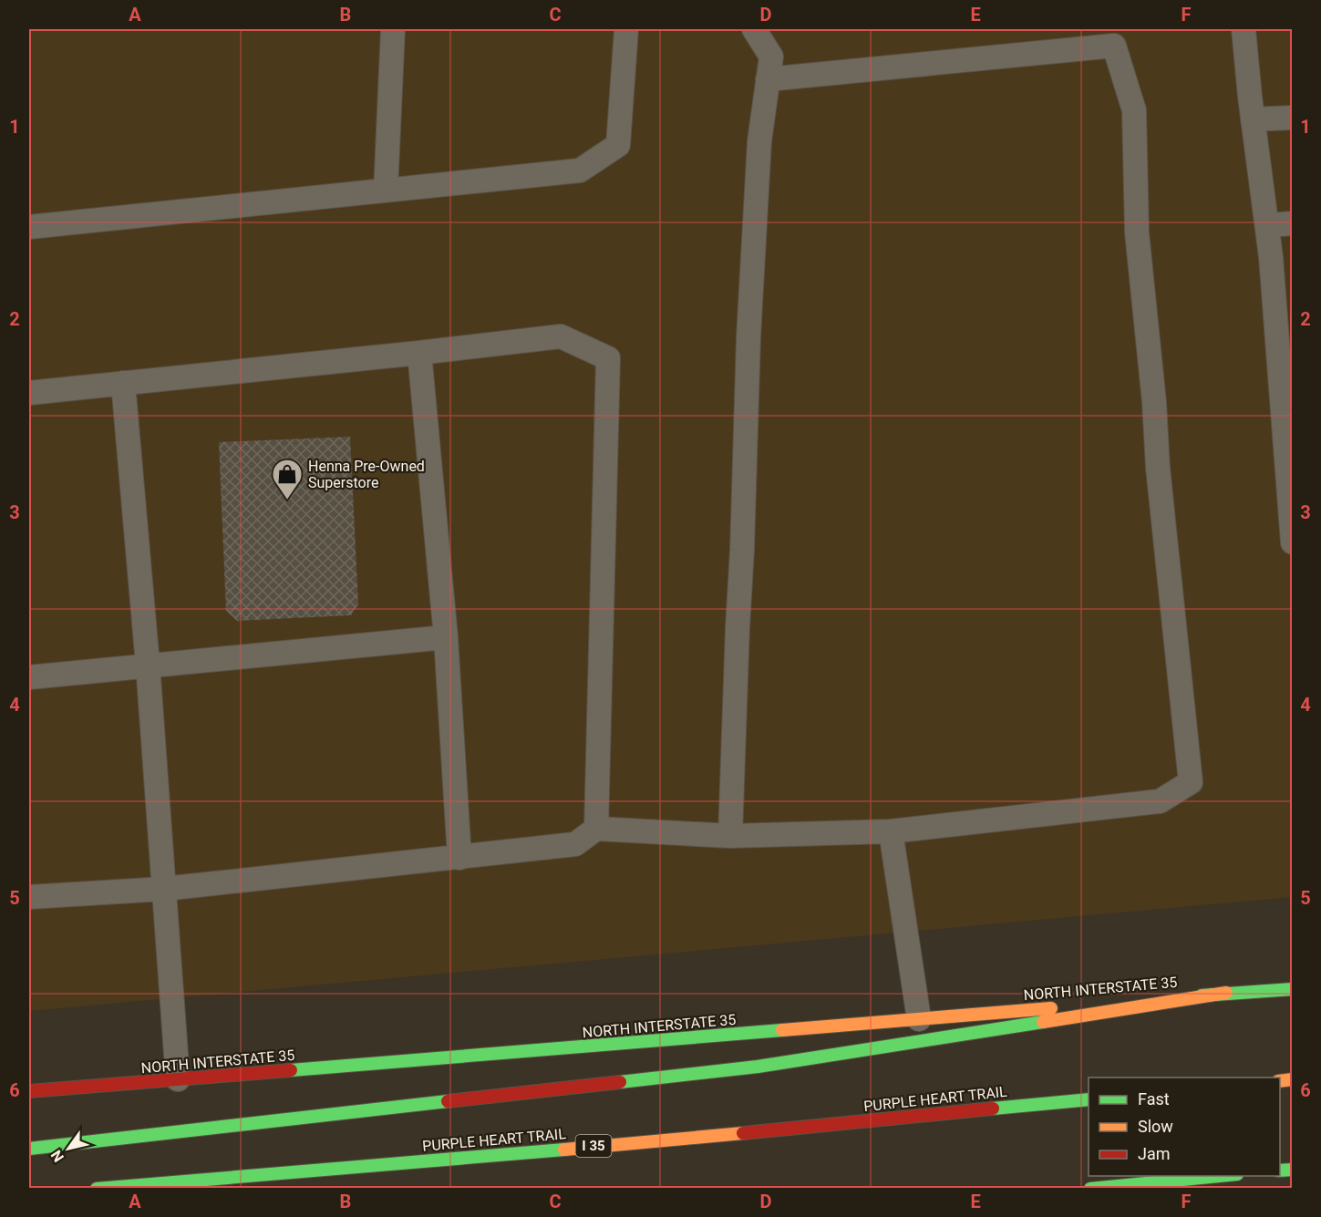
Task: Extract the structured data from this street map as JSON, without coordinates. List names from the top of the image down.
{
  "streets": {
    "main road": ["NORTH INTERSTATE 35", "PURPLE HEART TRAIL", "I 35"]
  },
  "places": {
    "shop": ["Henna Pre-Owned Superstore"]
  },
  "legend": ["Fast", "Slow", "Jam"],
  "north": "bottom left",
  "grid": {
    "columns": [
      "A",
      "B",
      "C",
      "D",
      "E",
      "F"
    ],
    "rows": [
      "1",
      "2",
      "3",
      "4",
      "5",
      "6"
    ]
  }
}
